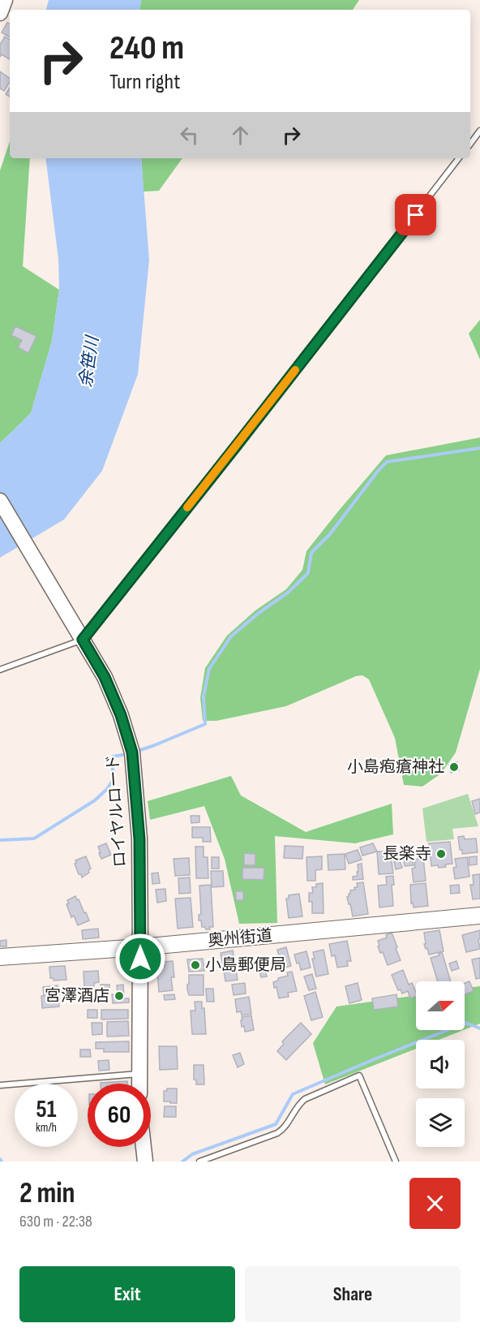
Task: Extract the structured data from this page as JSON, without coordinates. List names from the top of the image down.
{
  "streets": {
    "highway": ["奥州街道"],
    "main road": ["ロイヤルロード"]
  },
  "crossings": [
    ["ロイヤルロード", "奥州街道"]
  ],
  "water": ["余笹川"],
  "places": [
    "小島疱瘡神社",
    "長楽寺",
    "小島郵便局",
    "宮澤酒店"
  ],
  "north": "right",
  "page": {
    "turn": ["240 m", "Turn right"],
    "speed": "51 km/h",
    "limit": "60",
    "heading": ["2 min", "630 m · 22:38"],
    "buttons": ["Exit", "Share"]
  }
}
